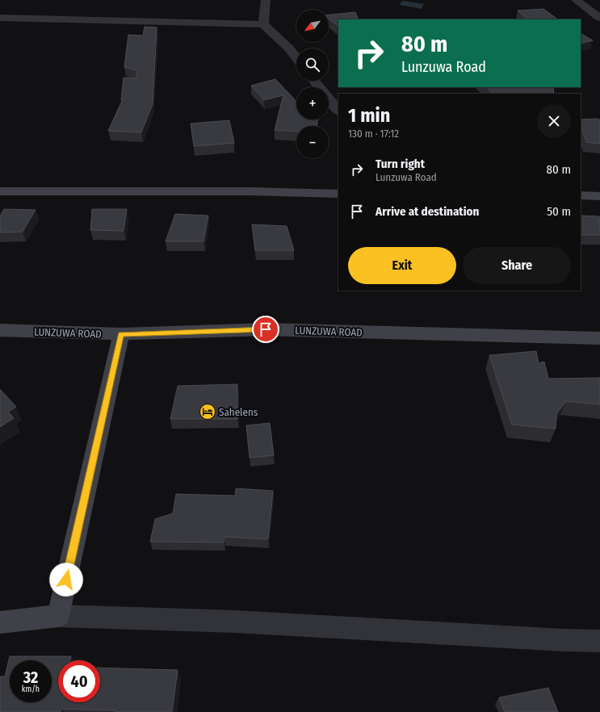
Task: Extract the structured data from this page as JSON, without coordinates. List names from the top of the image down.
{
  "streets": {
    "street": ["LUNZUWA ROAD"]
  },
  "places": {
    "hotel": ["Sahelens"]
  },
  "north": "bottom left",
  "page": {
    "map_buttons": ["+", "−"],
    "turn": ["80 m", "Lunzuwa Road"],
    "heading": ["1 min", "130 m · 17:12"],
    "list": [
      {
        "name": "Turn right",
        "note": "Lunzuwa Road",
        "value": "80 m"
      },
      {
        "name": "Arrive at destination",
        "value": "50 m"
      }
    ],
    "buttons": ["Exit", "Share"],
    "speed": "32 km/h",
    "limit": "40"
  }
}
